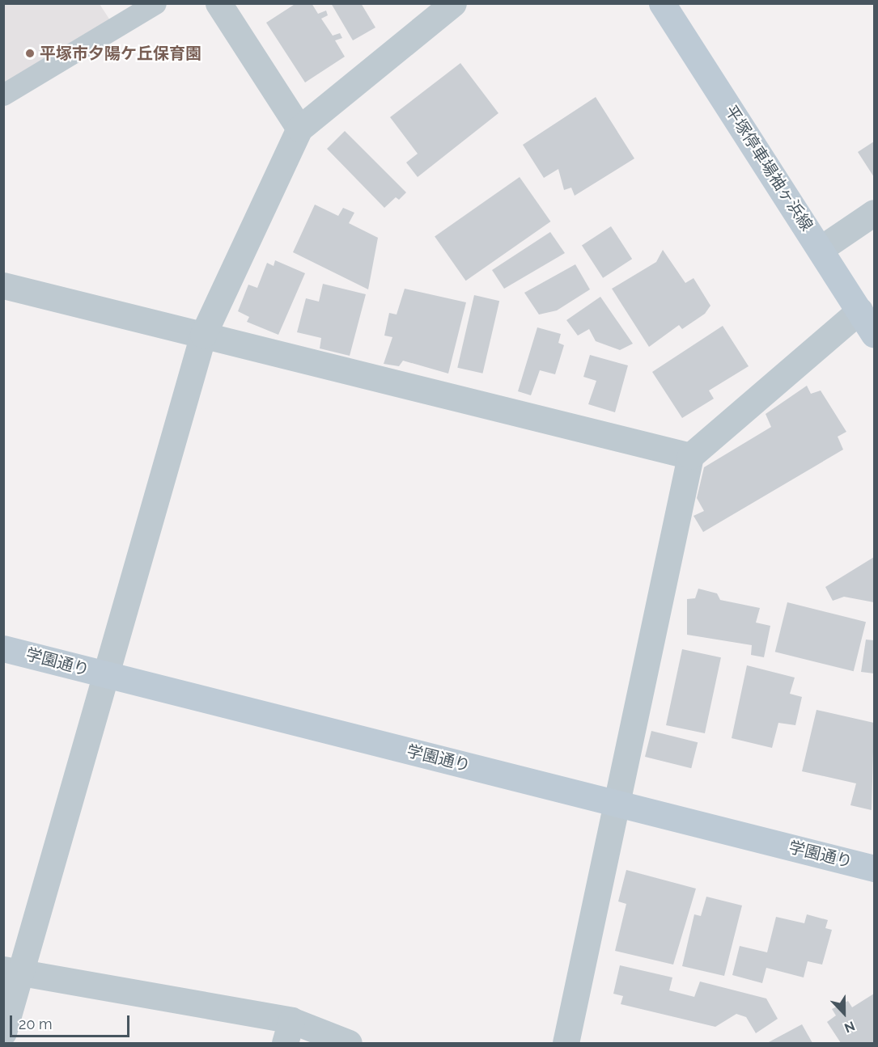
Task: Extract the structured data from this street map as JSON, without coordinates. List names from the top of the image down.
{
  "streets": {
    "street": ["平塚停車場袖ヶ浜線", "学園通り"]
  },
  "places": ["平塚市夕陽ケ丘保育園"],
  "scale_bar": "20 m",
  "north": "bottom"
}
